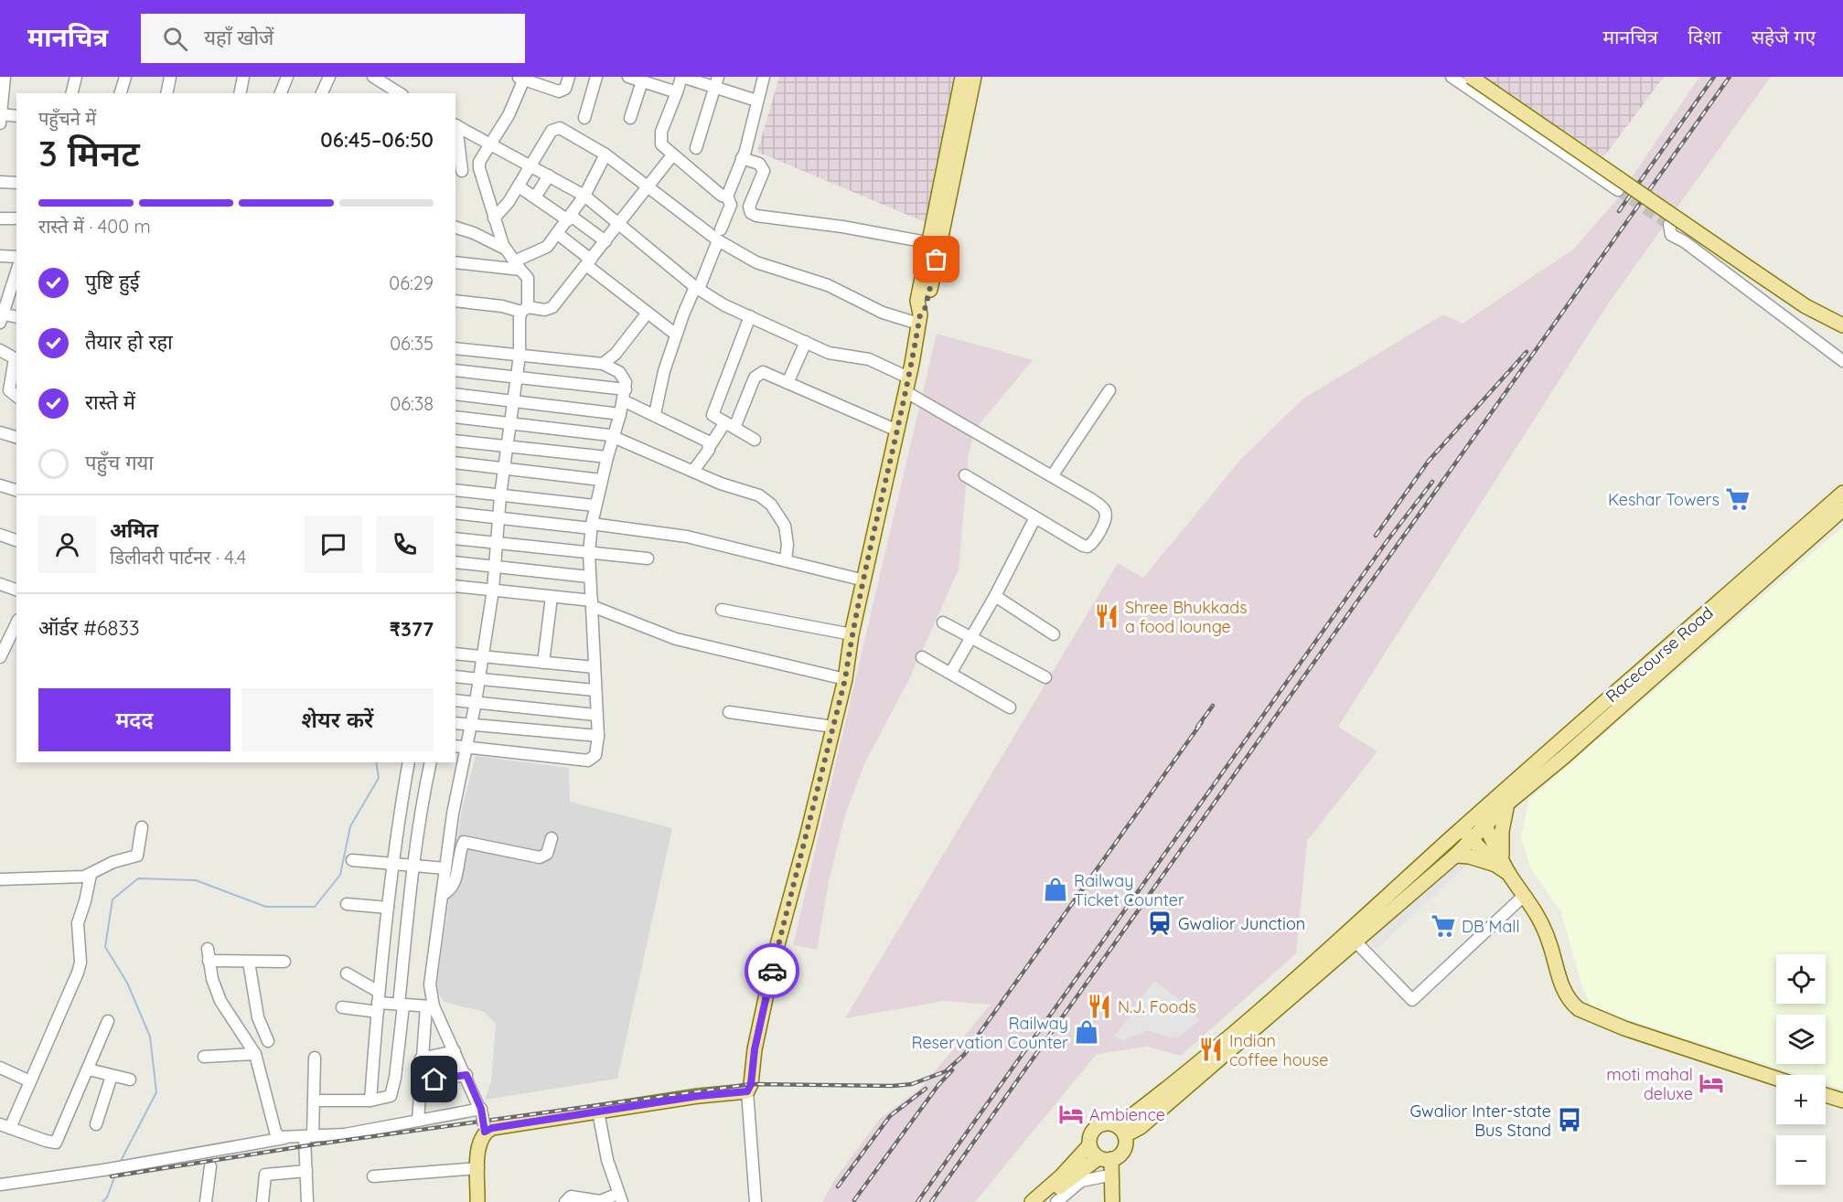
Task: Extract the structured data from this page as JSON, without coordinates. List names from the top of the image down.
{
  "streets": {
    "main road": ["Racecourse Road"]
  },
  "places": {
    "supermarket": ["Keshar Towers", "DB Mall"],
    "restaurant": ["Shree Bhukkads a food lounge", "N.J. Foods", "Indian coffee house"],
    "shop": ["Railway Ticket Counter", "Railway Reservation Counter"],
    "station": ["Gwalior Junction"],
    "hotel": ["moti mahal deluxe", "Ambience"],
    "bus stop": ["Gwalior Inter-state Bus Stand"]
  },
  "page": {
    "header": "मानचित्र",
    "search": "यहाँ खोजें",
    "nav": ["मानचित्र", "दिशा", "सहेजे गए"],
    "heading": ["3 मिनट", "पहुँचने में", "06:45–06:50"],
    "panel": [
      "अमित",
      "डिलीवरी पार्टनर · 4.4",
      "ऑर्डर #6833",
      "₹377"
    ],
    "bar": "रास्ते में · 400 m",
    "list": [
      ["पुष्टि हुई", "06:29"],
      ["तैयार हो रहा", "06:35"],
      ["रास्ते में", "06:38"],
      "पहुँच गया"
    ],
    "buttons": ["मदद", "शेयर करें"],
    "map_buttons": ["+", "−"]
  }
}
